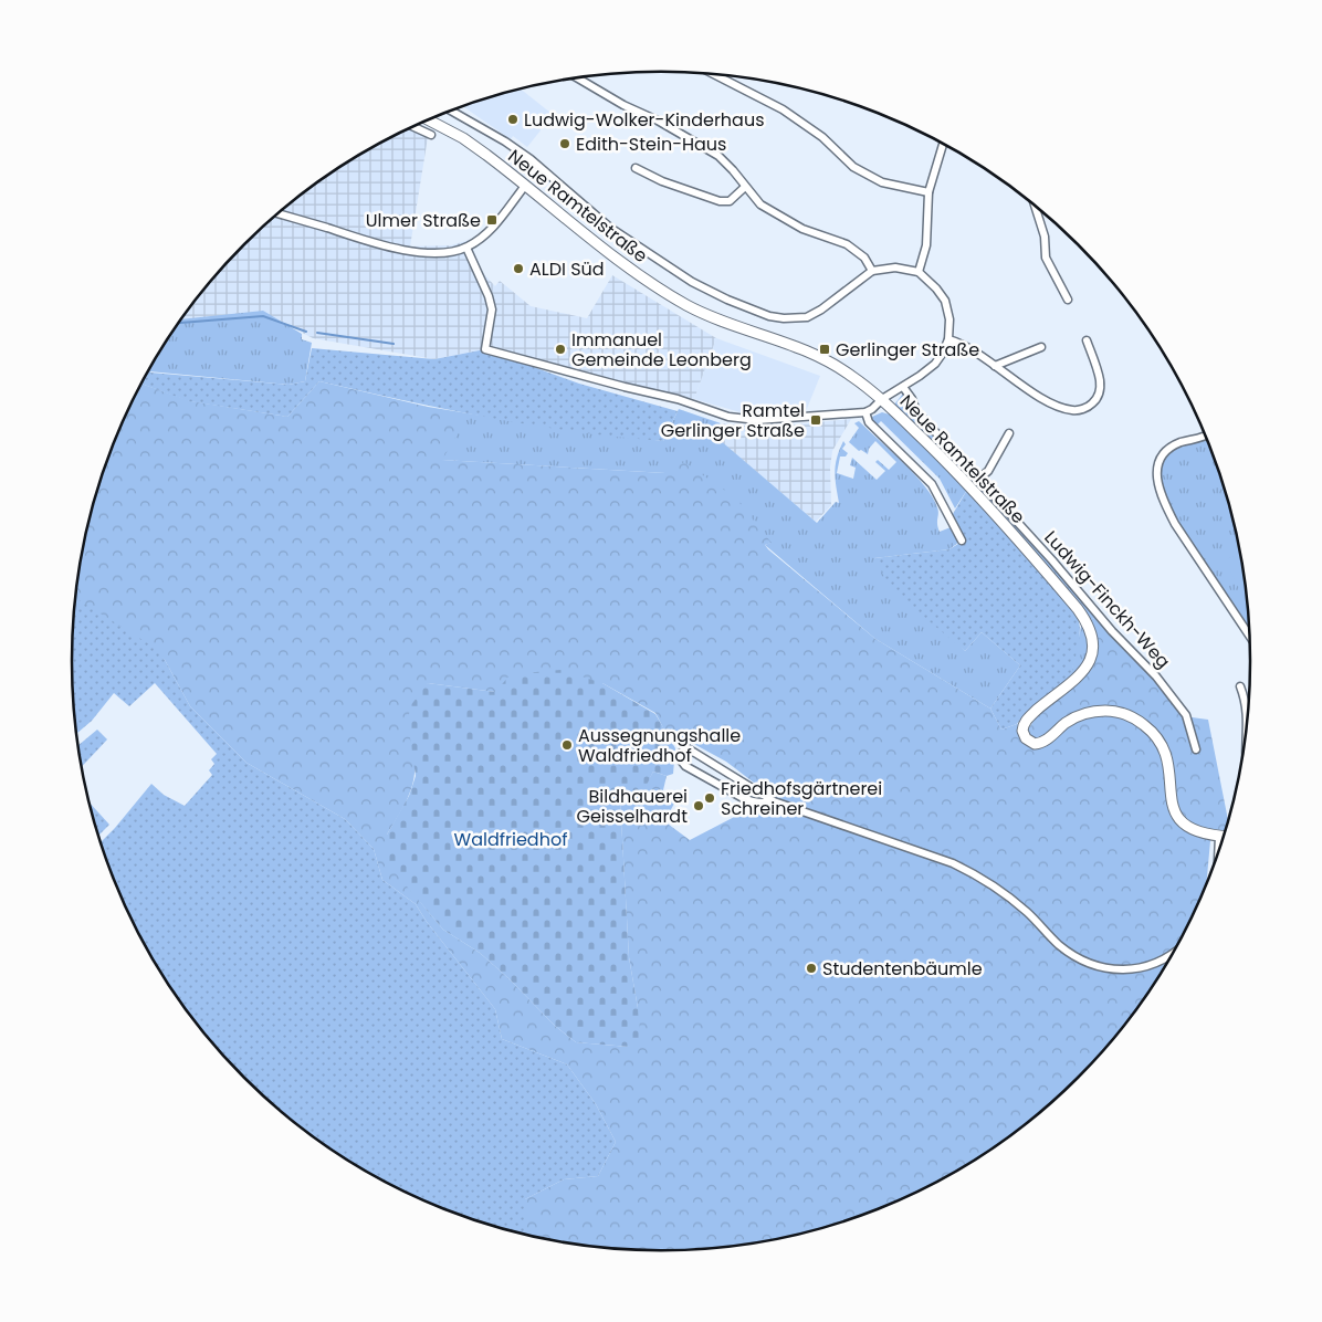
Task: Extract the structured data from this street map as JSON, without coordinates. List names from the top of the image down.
{
  "streets": {
    "main road": ["Neue Ramtelstraße"],
    "street": ["Ludwig-Finckh-Weg"]
  },
  "parks": ["Waldfriedhof"],
  "places": {
    "other": [
      "Ludwig-Wolker-Kinderhaus",
      "Edith-Stein-Haus",
      "ALDI Süd",
      "Immanuel Gemeinde Leonberg",
      "Aussegnungshalle Waldfriedhof",
      "Friedhofsgärtnerei Schreiner",
      "Bildhauerei Geisselhardt",
      "Studentenbäumle"
    ],
    "transit": ["Ulmer Straße", "Gerlinger Straße", "Ramtel Gerlinger Straße"]
  }
}
